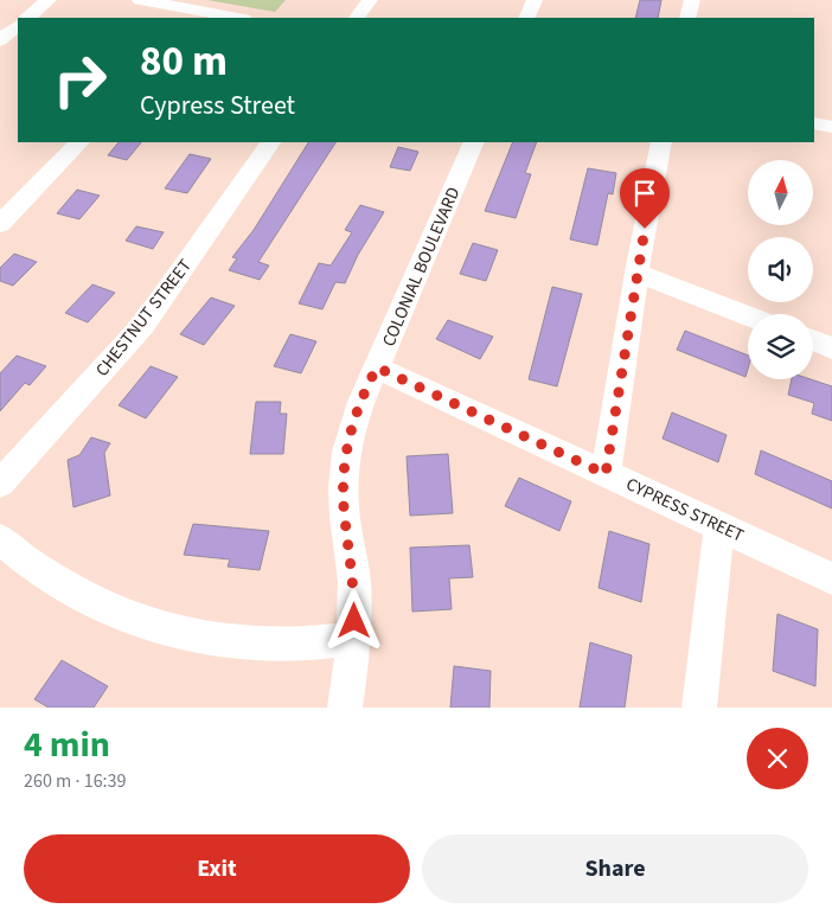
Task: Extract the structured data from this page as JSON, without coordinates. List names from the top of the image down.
{
  "streets": {
    "street": ["COLONIAL BOULEVARD", "CHESTNUT STREET", "CYPRESS STREET"]
  },
  "crossings": [
    ["COLONIAL BOULEVARD", "CYPRESS STREET"]
  ],
  "north": "top",
  "page": {
    "turn": ["80 m", "Cypress Street"],
    "heading": ["4 min", "260 m · 16:39"],
    "buttons": ["Exit", "Share"]
  }
}
